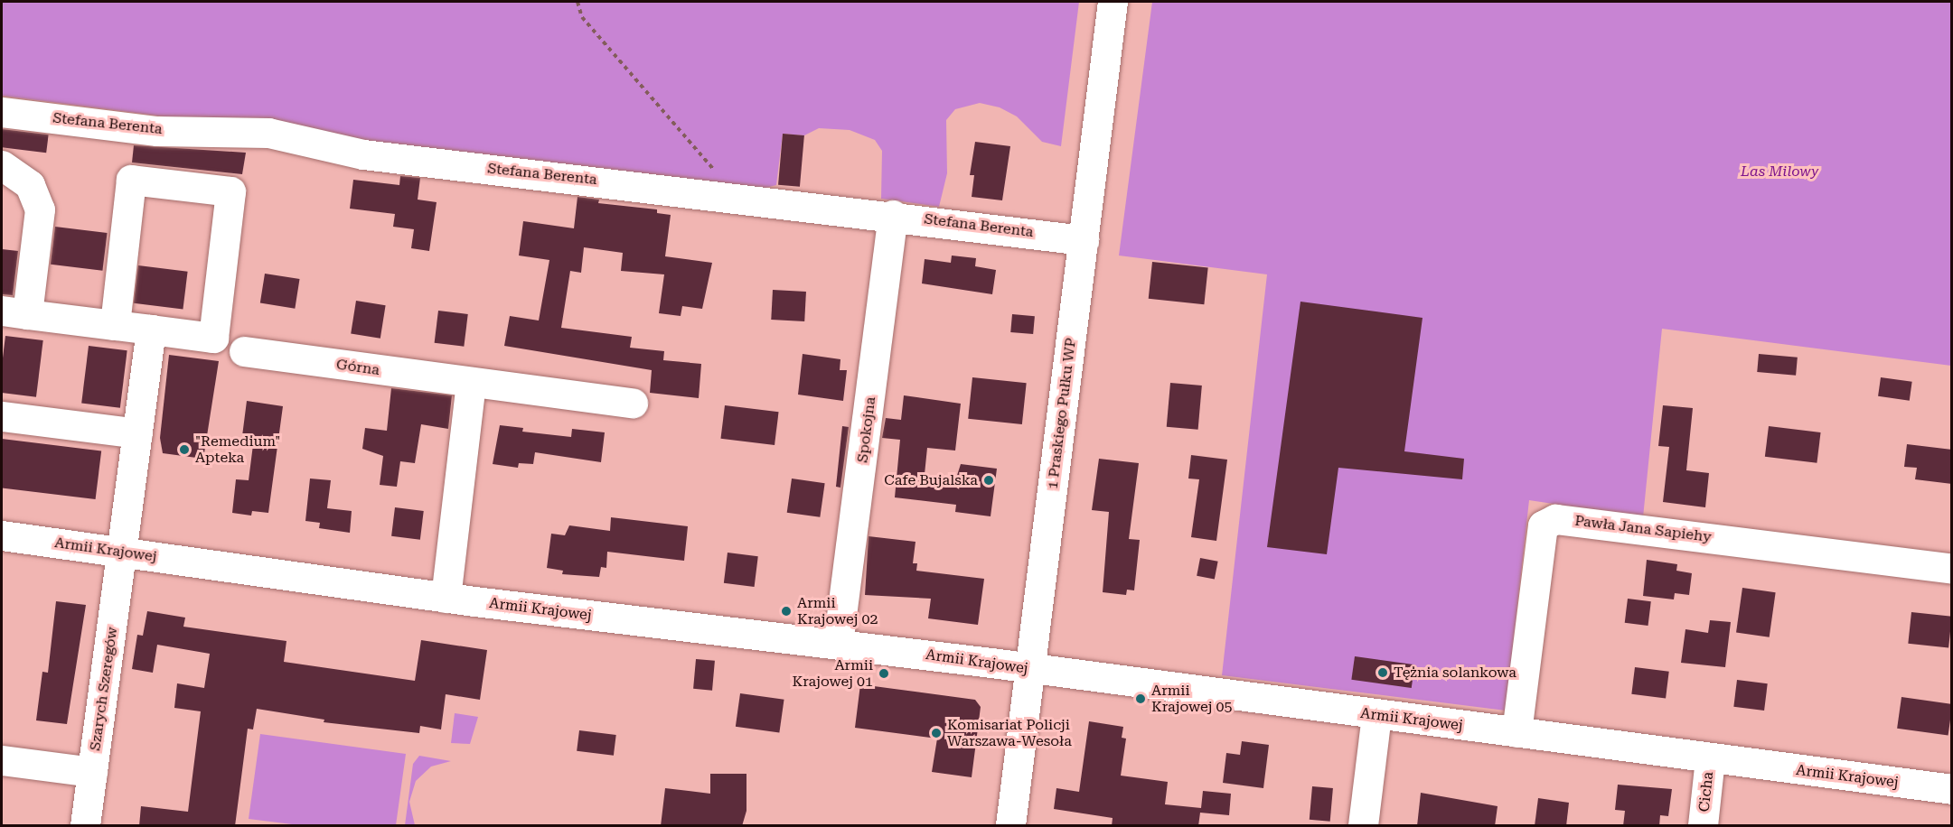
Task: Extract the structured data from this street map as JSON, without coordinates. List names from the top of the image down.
{
  "streets": {
    "street": [
      "Stefana Berenta",
      "Górna",
      "1 Praskiego Pułku WP",
      "Spokojna",
      "Pawła Jana Sapiehy",
      "Armii Krajowej",
      "Szarych Szeregów",
      "Cicha"
    ]
  },
  "crossings": [
    ["Stefana Berenta", "1 Praskiego Pułku WP"],
    ["Stefana Berenta", "Spokojna"],
    ["1 Praskiego Pułku WP", "Armii Krajowej"],
    ["Spokojna", "Armii Krajowej"],
    ["Pawła Jana Sapiehy", "Armii Krajowej"],
    ["Armii Krajowej", "Szarych Szeregów"],
    ["Armii Krajowej", "Cicha"]
  ],
  "parks": ["Las Milowy"],
  "places": [
    "\"Remedium\" Apteka",
    "Cafe Bujalska",
    "Armii Krajowej 02",
    "Tężnia solankowa",
    "Armii Krajowej 01",
    "Armii Krajowej 05",
    "Komisariat Policji Warszawa-Wesoła"
  ]
}
